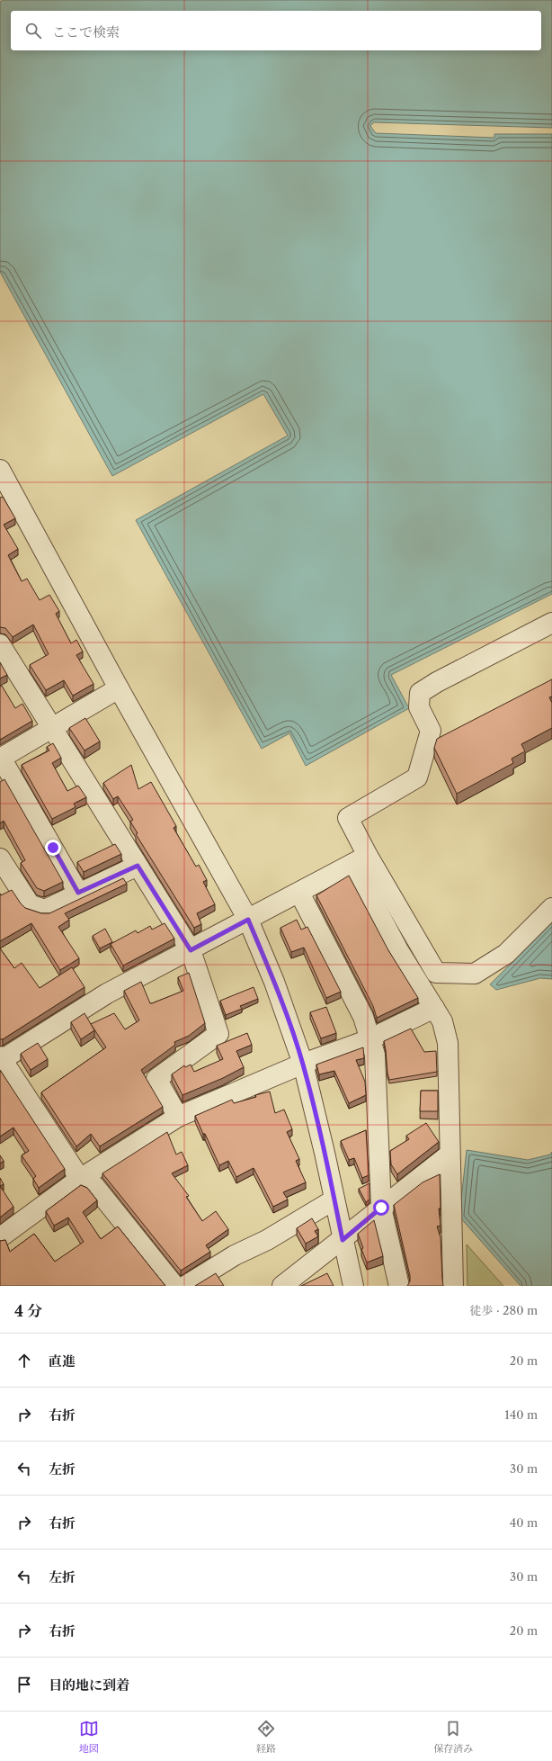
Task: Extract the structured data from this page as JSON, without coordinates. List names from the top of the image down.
{
  "page": {
    "search": "ここで検索",
    "heading": ["4 分", "徒歩 · 280 m"],
    "list": [
      ["直進", "20 m"],
      ["右折", "140 m"],
      ["左折", "30 m"],
      ["右折", "40 m"],
      ["左折", "30 m"],
      ["右折", "20 m"],
      "目的地に到着"
    ],
    "nav": ["地図", "経路", "保存済み"]
  }
}
